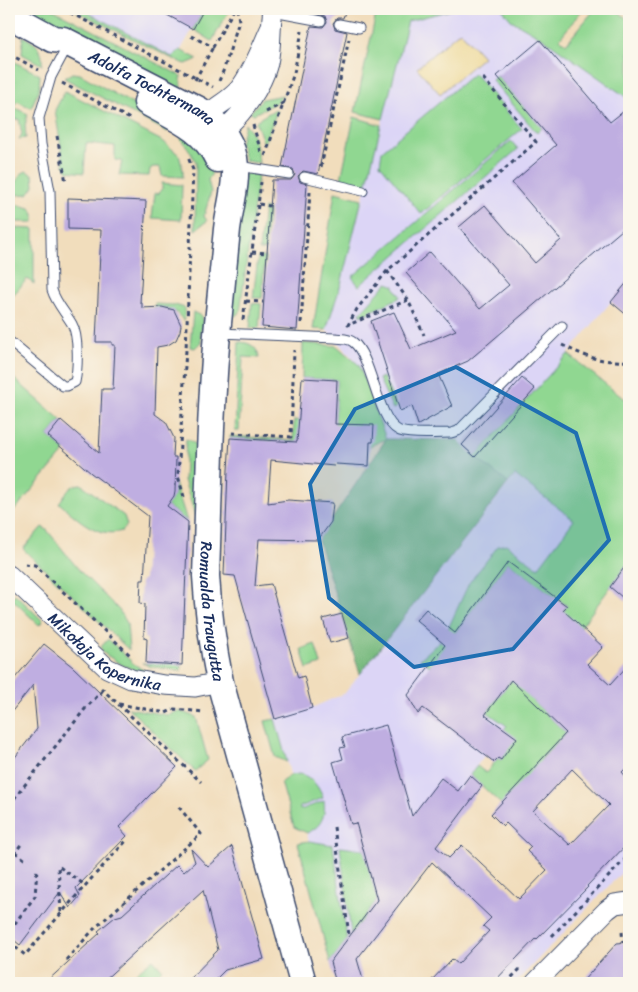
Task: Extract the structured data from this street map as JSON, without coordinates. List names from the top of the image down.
{
  "streets": {
    "street": ["Adolfa Tochtermana", "Romualda Traugutta", "Mikołaja Kopernika"]
  },
  "crossings": [
    ["Adolfa Tochtermana", "Romualda Traugutta"],
    ["Romualda Traugutta", "Mikołaja Kopernika"]
  ]
}
